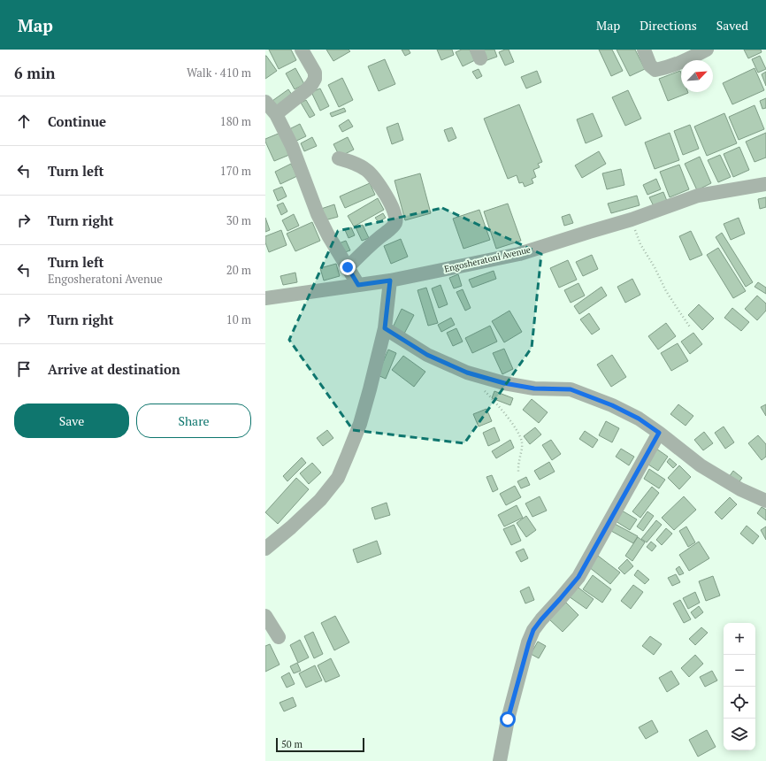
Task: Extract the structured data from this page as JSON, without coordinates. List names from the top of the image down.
{
  "streets": {
    "street": ["Engosheratoni Avenue"]
  },
  "scale_bar": "50 m",
  "north": "top right",
  "page": {
    "header": "Map",
    "nav": ["Map", "Directions", "Saved"],
    "heading": ["6 min", "Walk · 410 m"],
    "list": [
      ["Continue", "180 m"],
      ["Turn left", "170 m"],
      ["Turn right", "30 m"],
      ["Turn left", "Engosheratoni Avenue", "20 m"],
      ["Turn right", "10 m"],
      "Arrive at destination"
    ],
    "buttons": ["Save", "Share"],
    "map_buttons": ["+", "−"],
    "scale": "50 m"
  }
}
